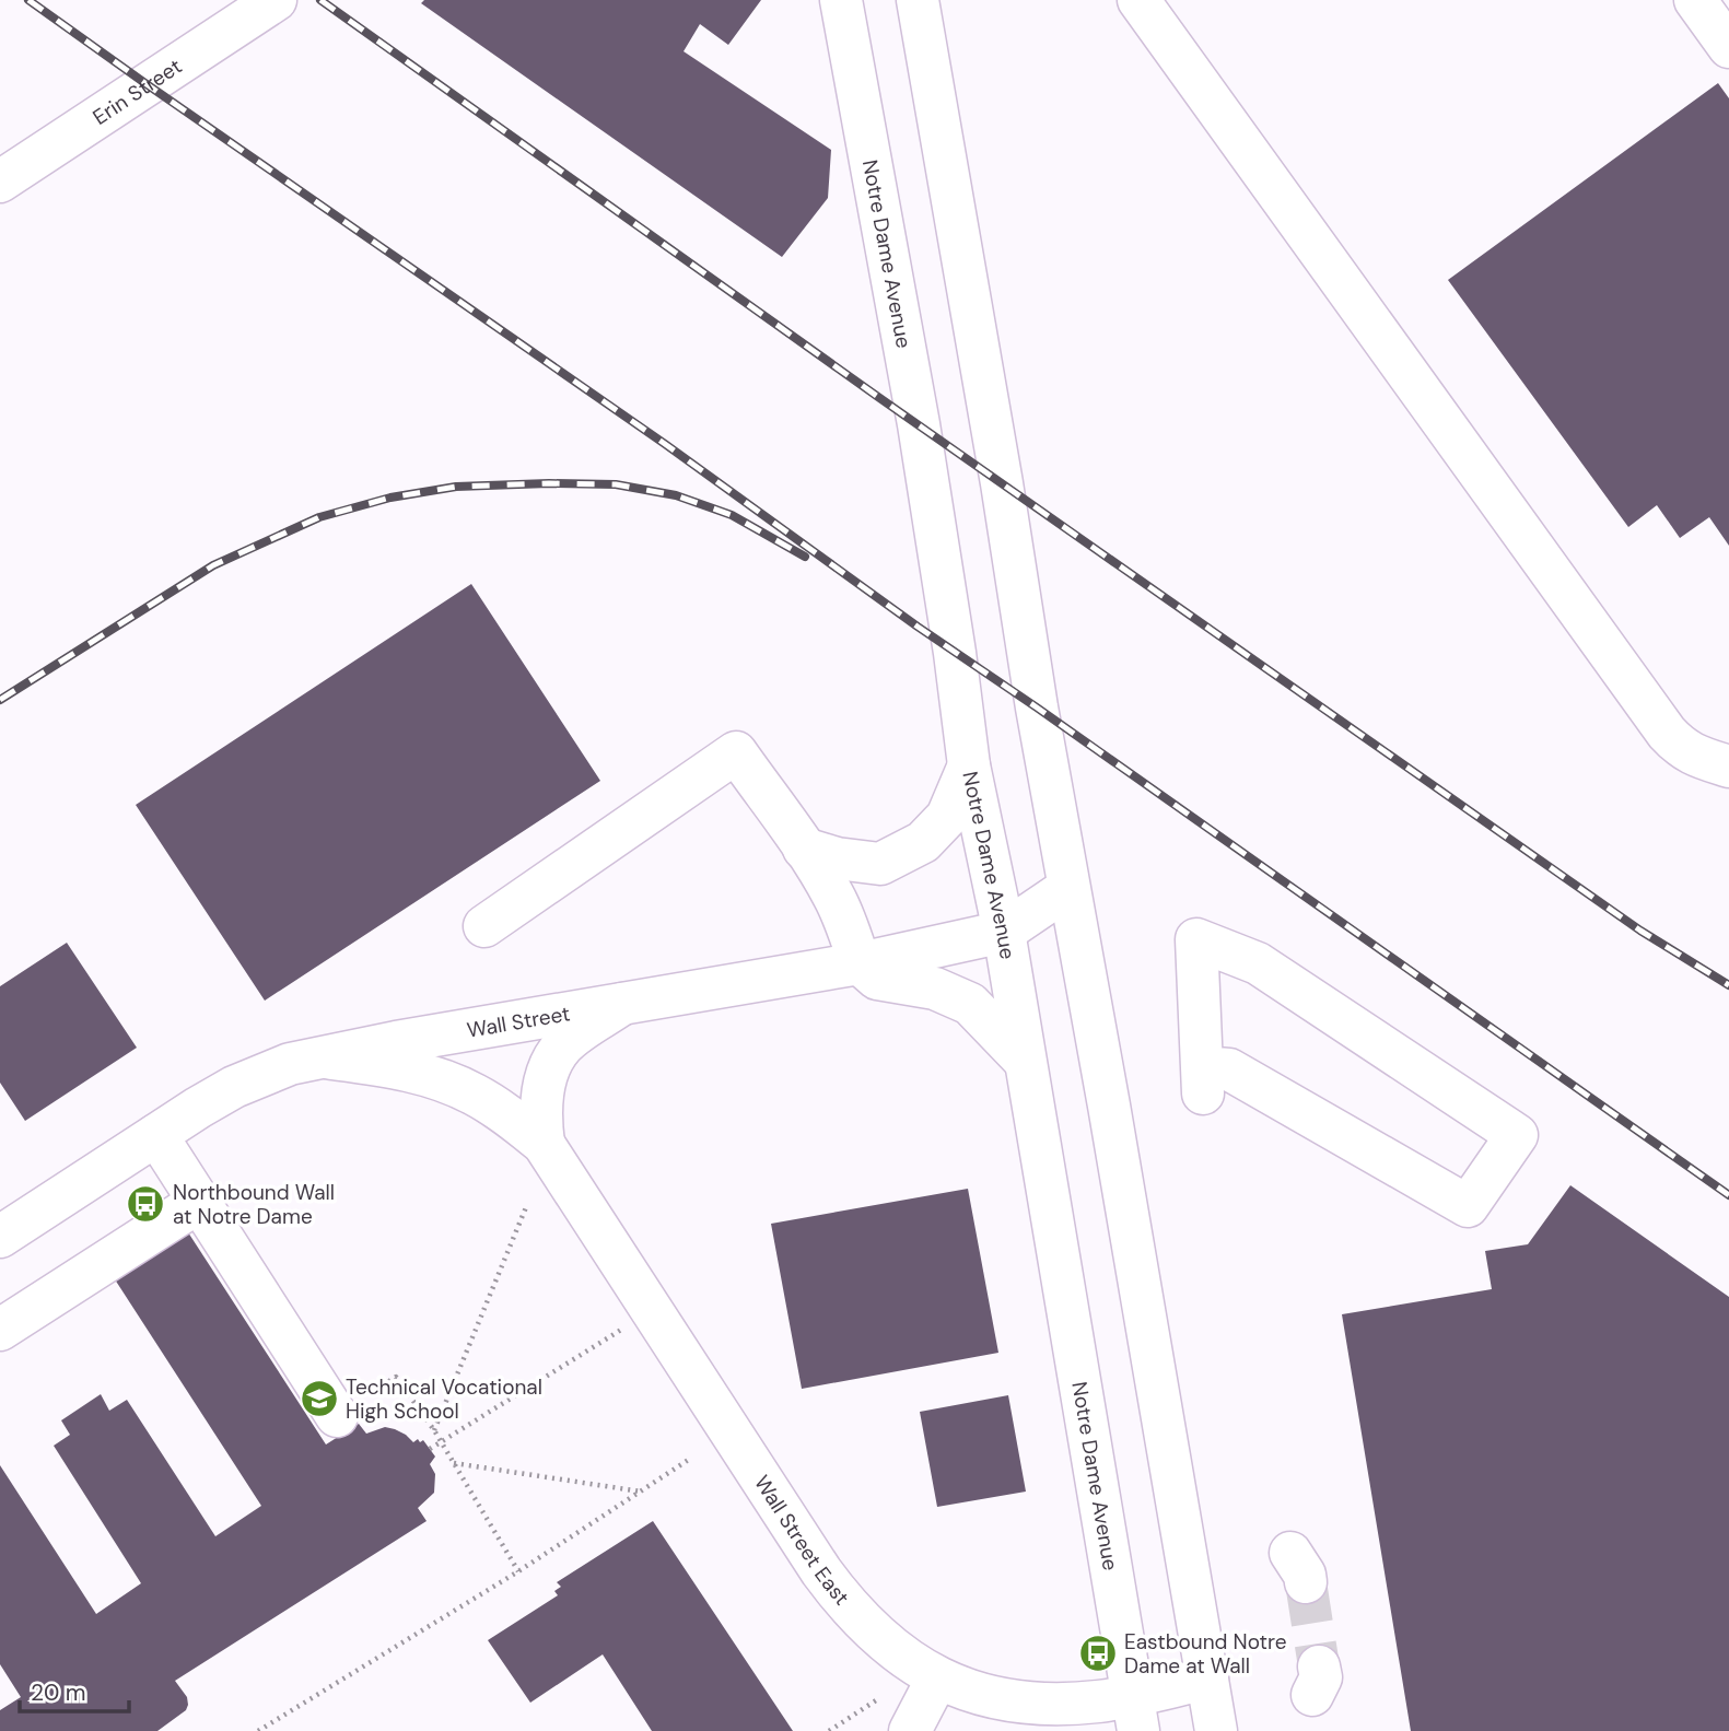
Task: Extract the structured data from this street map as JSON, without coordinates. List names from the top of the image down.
{
  "streets": {
    "main road": [
      "Erin Street",
      "Notre Dame Avenue",
      "Wall Street",
      "Wall Street East"
    ]
  },
  "crossings": [
    ["Notre Dame Avenue", "Wall Street"],
    ["Notre Dame Avenue", "Wall Street East"]
  ],
  "places": {
    "bus stop": ["Northbound Wall at Notre Dame", "Eastbound Notre Dame at Wall"],
    "school or university": ["Technical Vocational High School"]
  },
  "scale_bar": "20 m"
}
